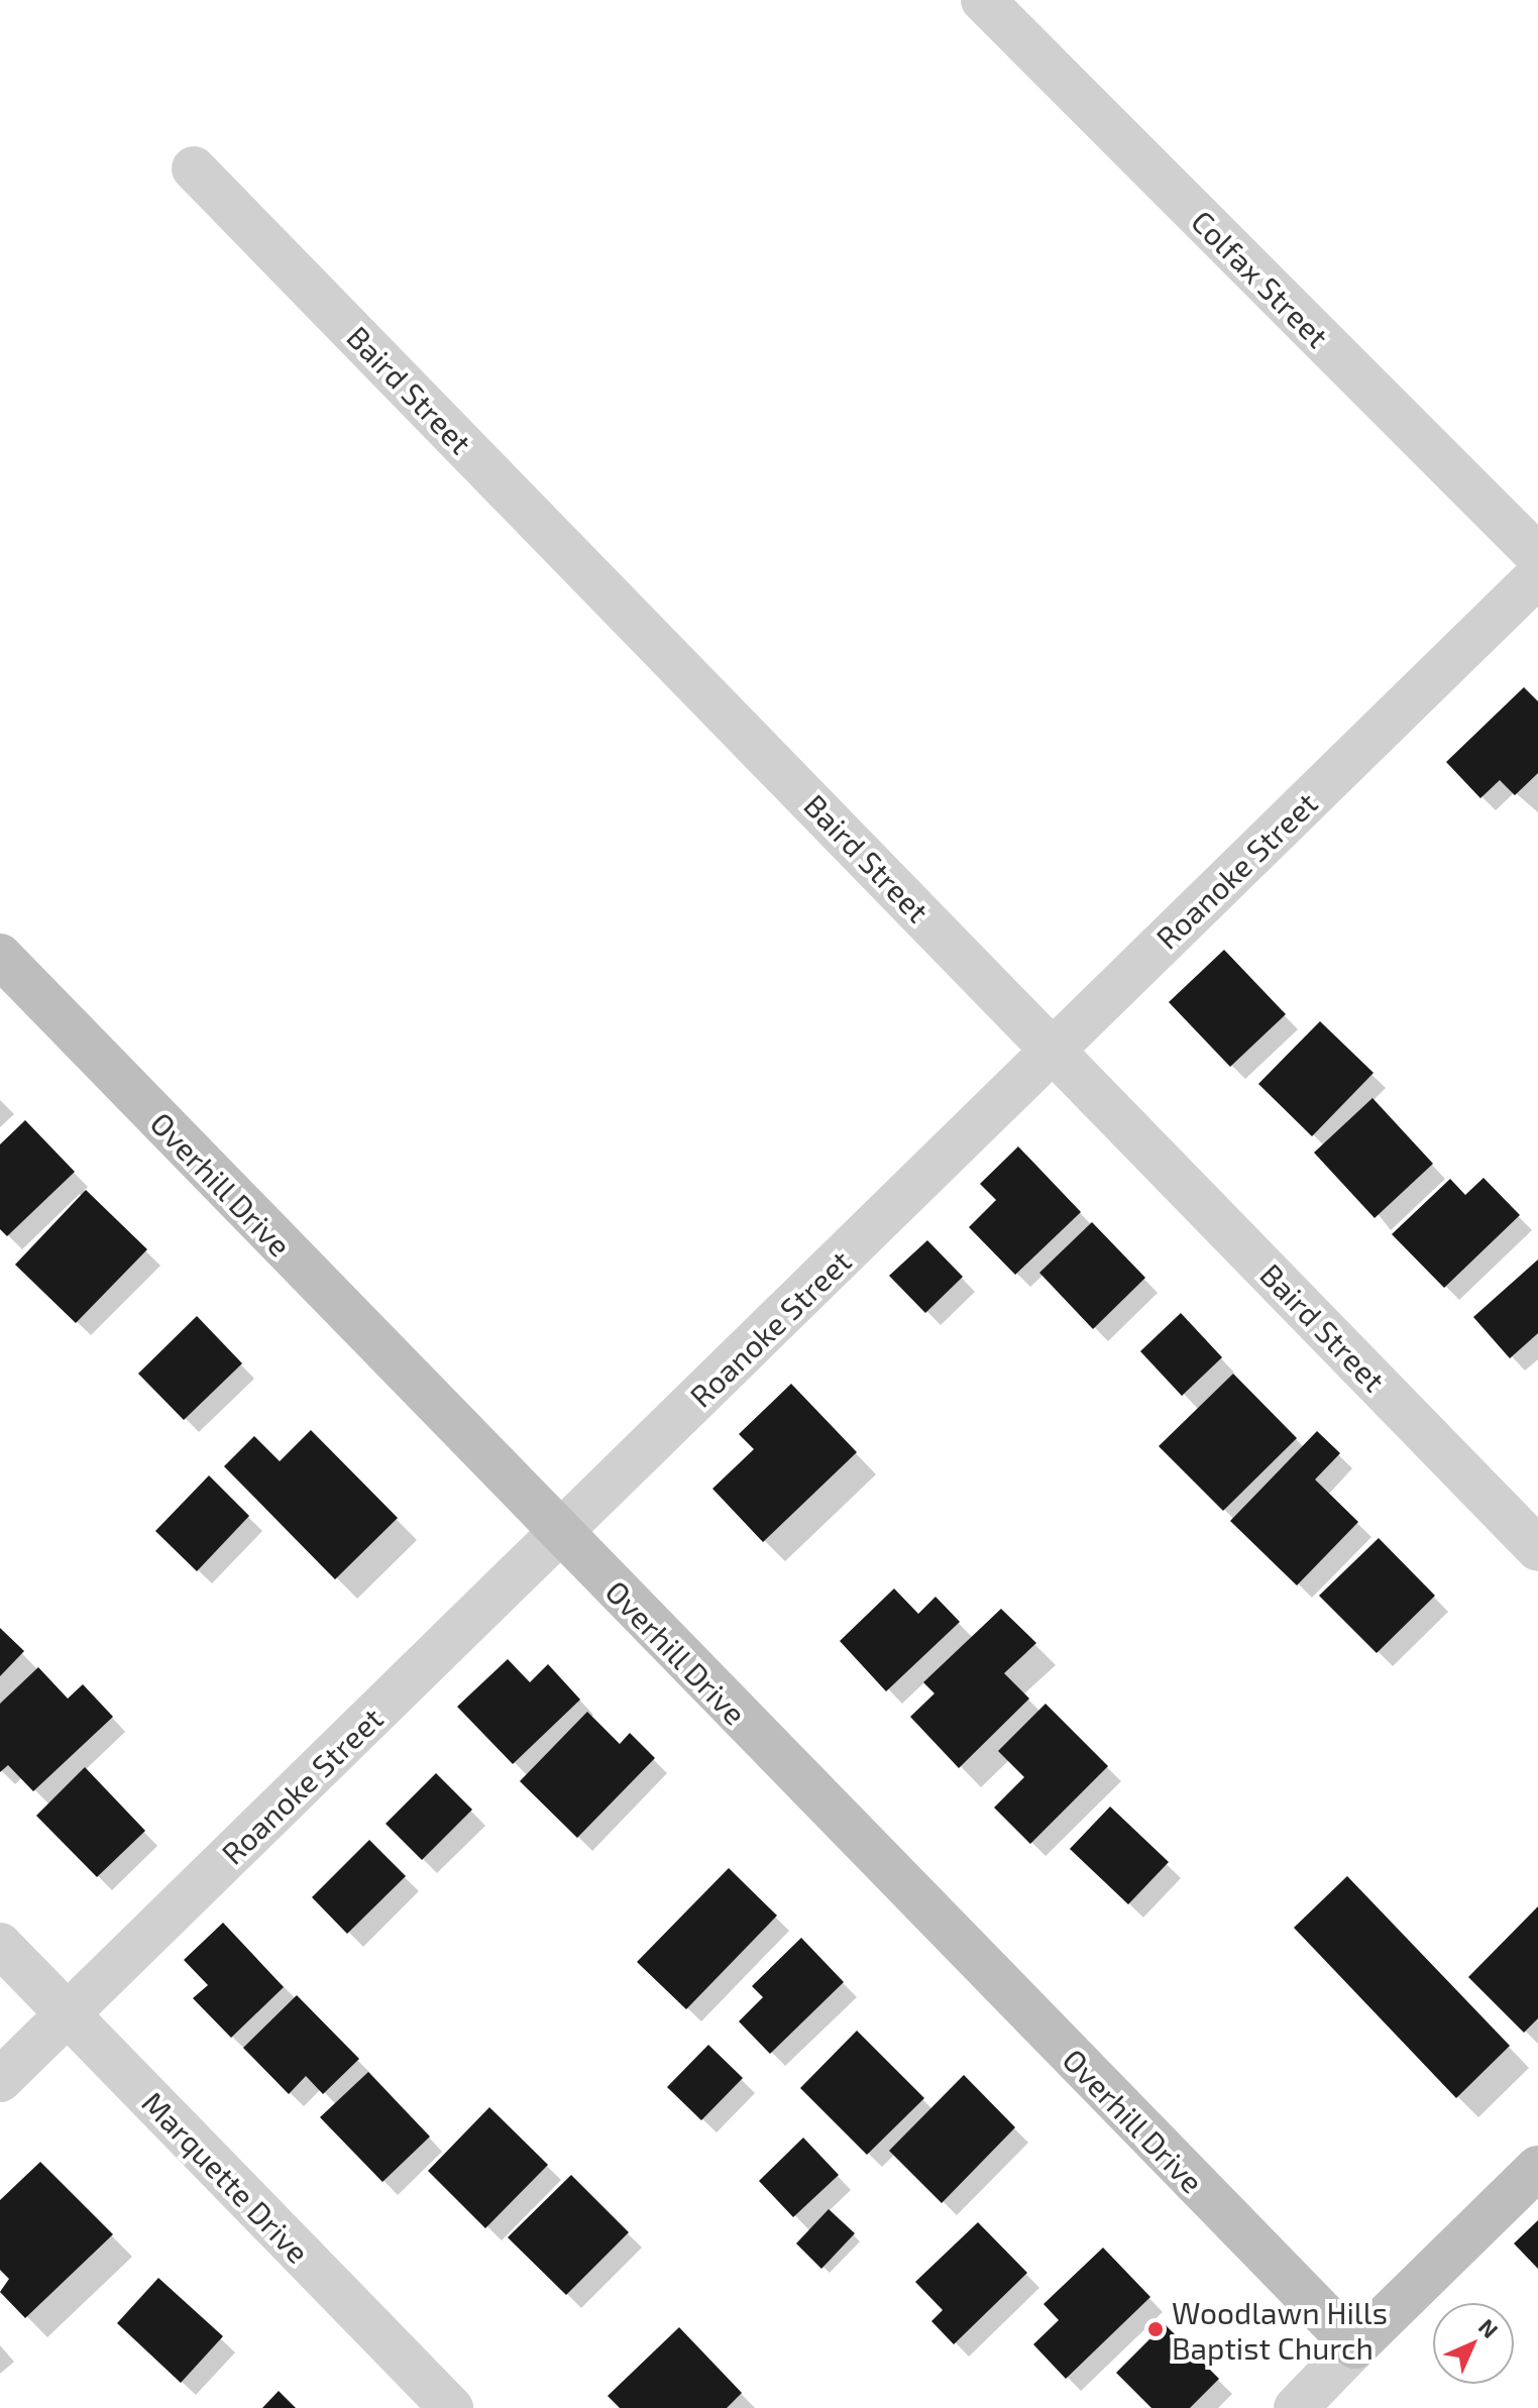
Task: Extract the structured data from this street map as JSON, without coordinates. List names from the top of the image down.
{
  "streets": {
    "street": [
      "Colfax Street",
      "Baird Street",
      "Roanoke Street",
      "Overhill Drive",
      "Marquette Drive"
    ]
  },
  "crossings": [
    ["Baird Street", "Roanoke Street"],
    ["Roanoke Street", "Overhill Drive"],
    ["Roanoke Street", "Marquette Drive"]
  ],
  "places": ["Woodlawn Hills Baptist Church"],
  "north": "top right"
}
